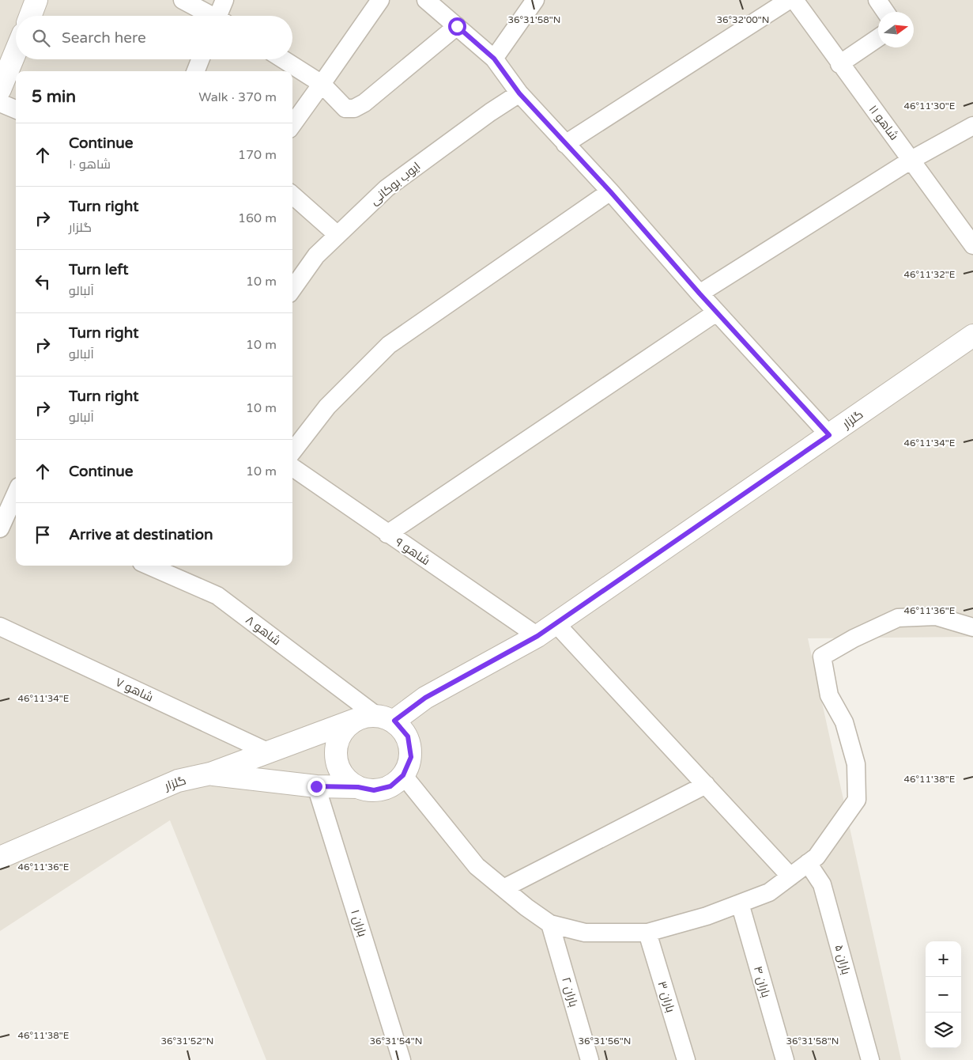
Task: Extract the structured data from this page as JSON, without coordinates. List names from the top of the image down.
{
  "streets": {
    "street": [
      "شاهو ۱۱",
      "ایوب بوکانی",
      "گلزار",
      "شاهو ۹",
      "شاهو ۸",
      "شاهو ۷",
      "باران ۱",
      "باران ۵",
      "باران ۴",
      "باران ۲",
      "باران ۳"
    ]
  },
  "crossings": [
    ["گلزار", "شاهو ۹"],
    ["گلزار", "شاهو ۸"],
    ["گلزار", "شاهو ۷"]
  ],
  "north": "right",
  "page": {
    "search": "Search here",
    "heading": ["5 min", "Walk · 370 m"],
    "list": [
      ["Continue", "شاهو ۱۰", "170 m"],
      ["Turn right", "گلزار", "160 m"],
      ["Turn left", "آلبالو", "10 m"],
      ["Turn right", "آلبالو", "10 m"],
      ["Turn right", "آلبالو", "10 m"],
      ["Continue", "10 m"],
      "Arrive at destination"
    ],
    "map_buttons": ["+", "−"]
  },
  "coordinates": [
    "36°31'58\"N",
    "36°32'00\"N",
    "46°11'30\"E",
    "46°11'32\"E",
    "46°11'34\"E",
    "46°11'36\"E",
    "46°11'38\"E",
    "36°31'52\"N",
    "36°31'54\"N",
    "36°31'56\"N"
  ]
}
